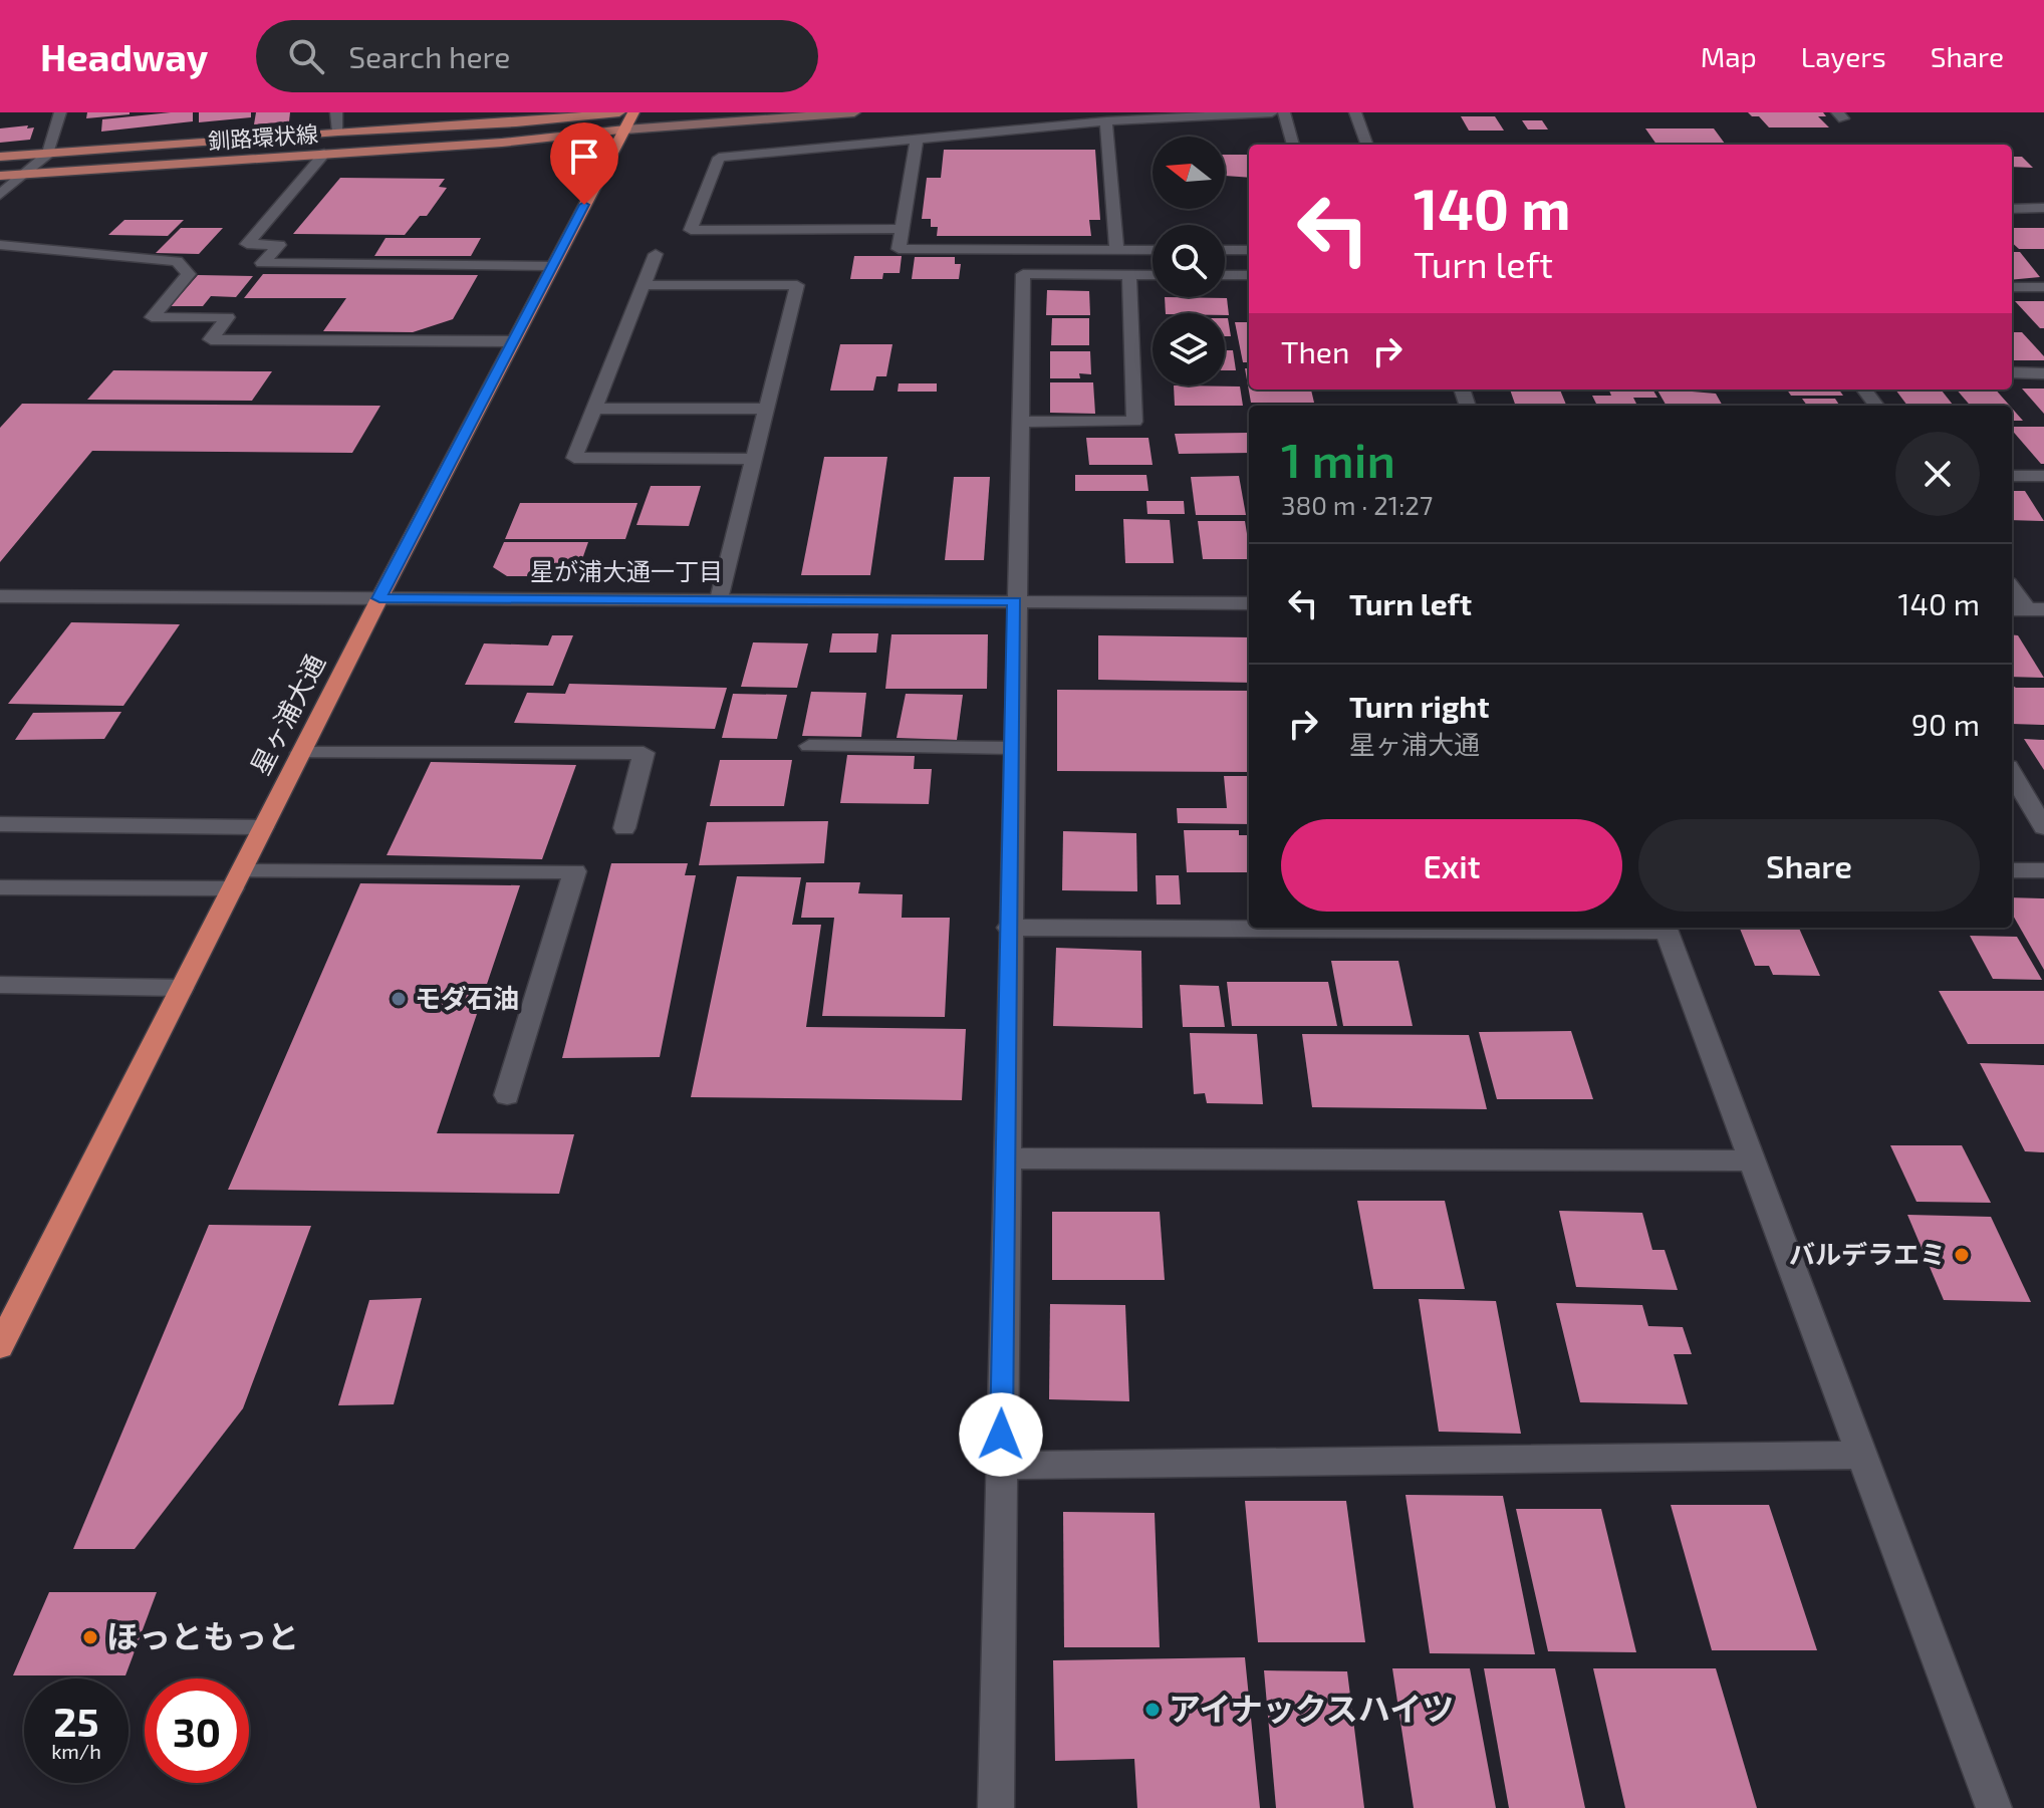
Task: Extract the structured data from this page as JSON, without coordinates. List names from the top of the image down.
{
  "streets": {
    "highway": ["星ヶ浦大通"],
    "main road": ["釧路環状線"]
  },
  "crossings": [
    ["釧路環状線", "星ヶ浦大通"]
  ],
  "districts": ["星が浦大通一丁目"],
  "places": [
    "モダ石油",
    "バルデラエミ",
    "ほっともっと",
    "アイナックスハイツ"
  ],
  "north": "left",
  "page": {
    "header": "Headway",
    "search": "Search here",
    "nav": ["Map", "Layers", "Share"],
    "turn": ["140 m", "Turn left"],
    "then": "Then",
    "heading": ["1 min", "380 m · 21:27"],
    "list": [
      {
        "name": "Turn left",
        "value": "140 m"
      },
      {
        "name": "Turn right",
        "note": "星ヶ浦大通",
        "value": "90 m"
      }
    ],
    "buttons": ["Exit", "Share"],
    "speed": "25 km/h",
    "limit": "30"
  }
}
